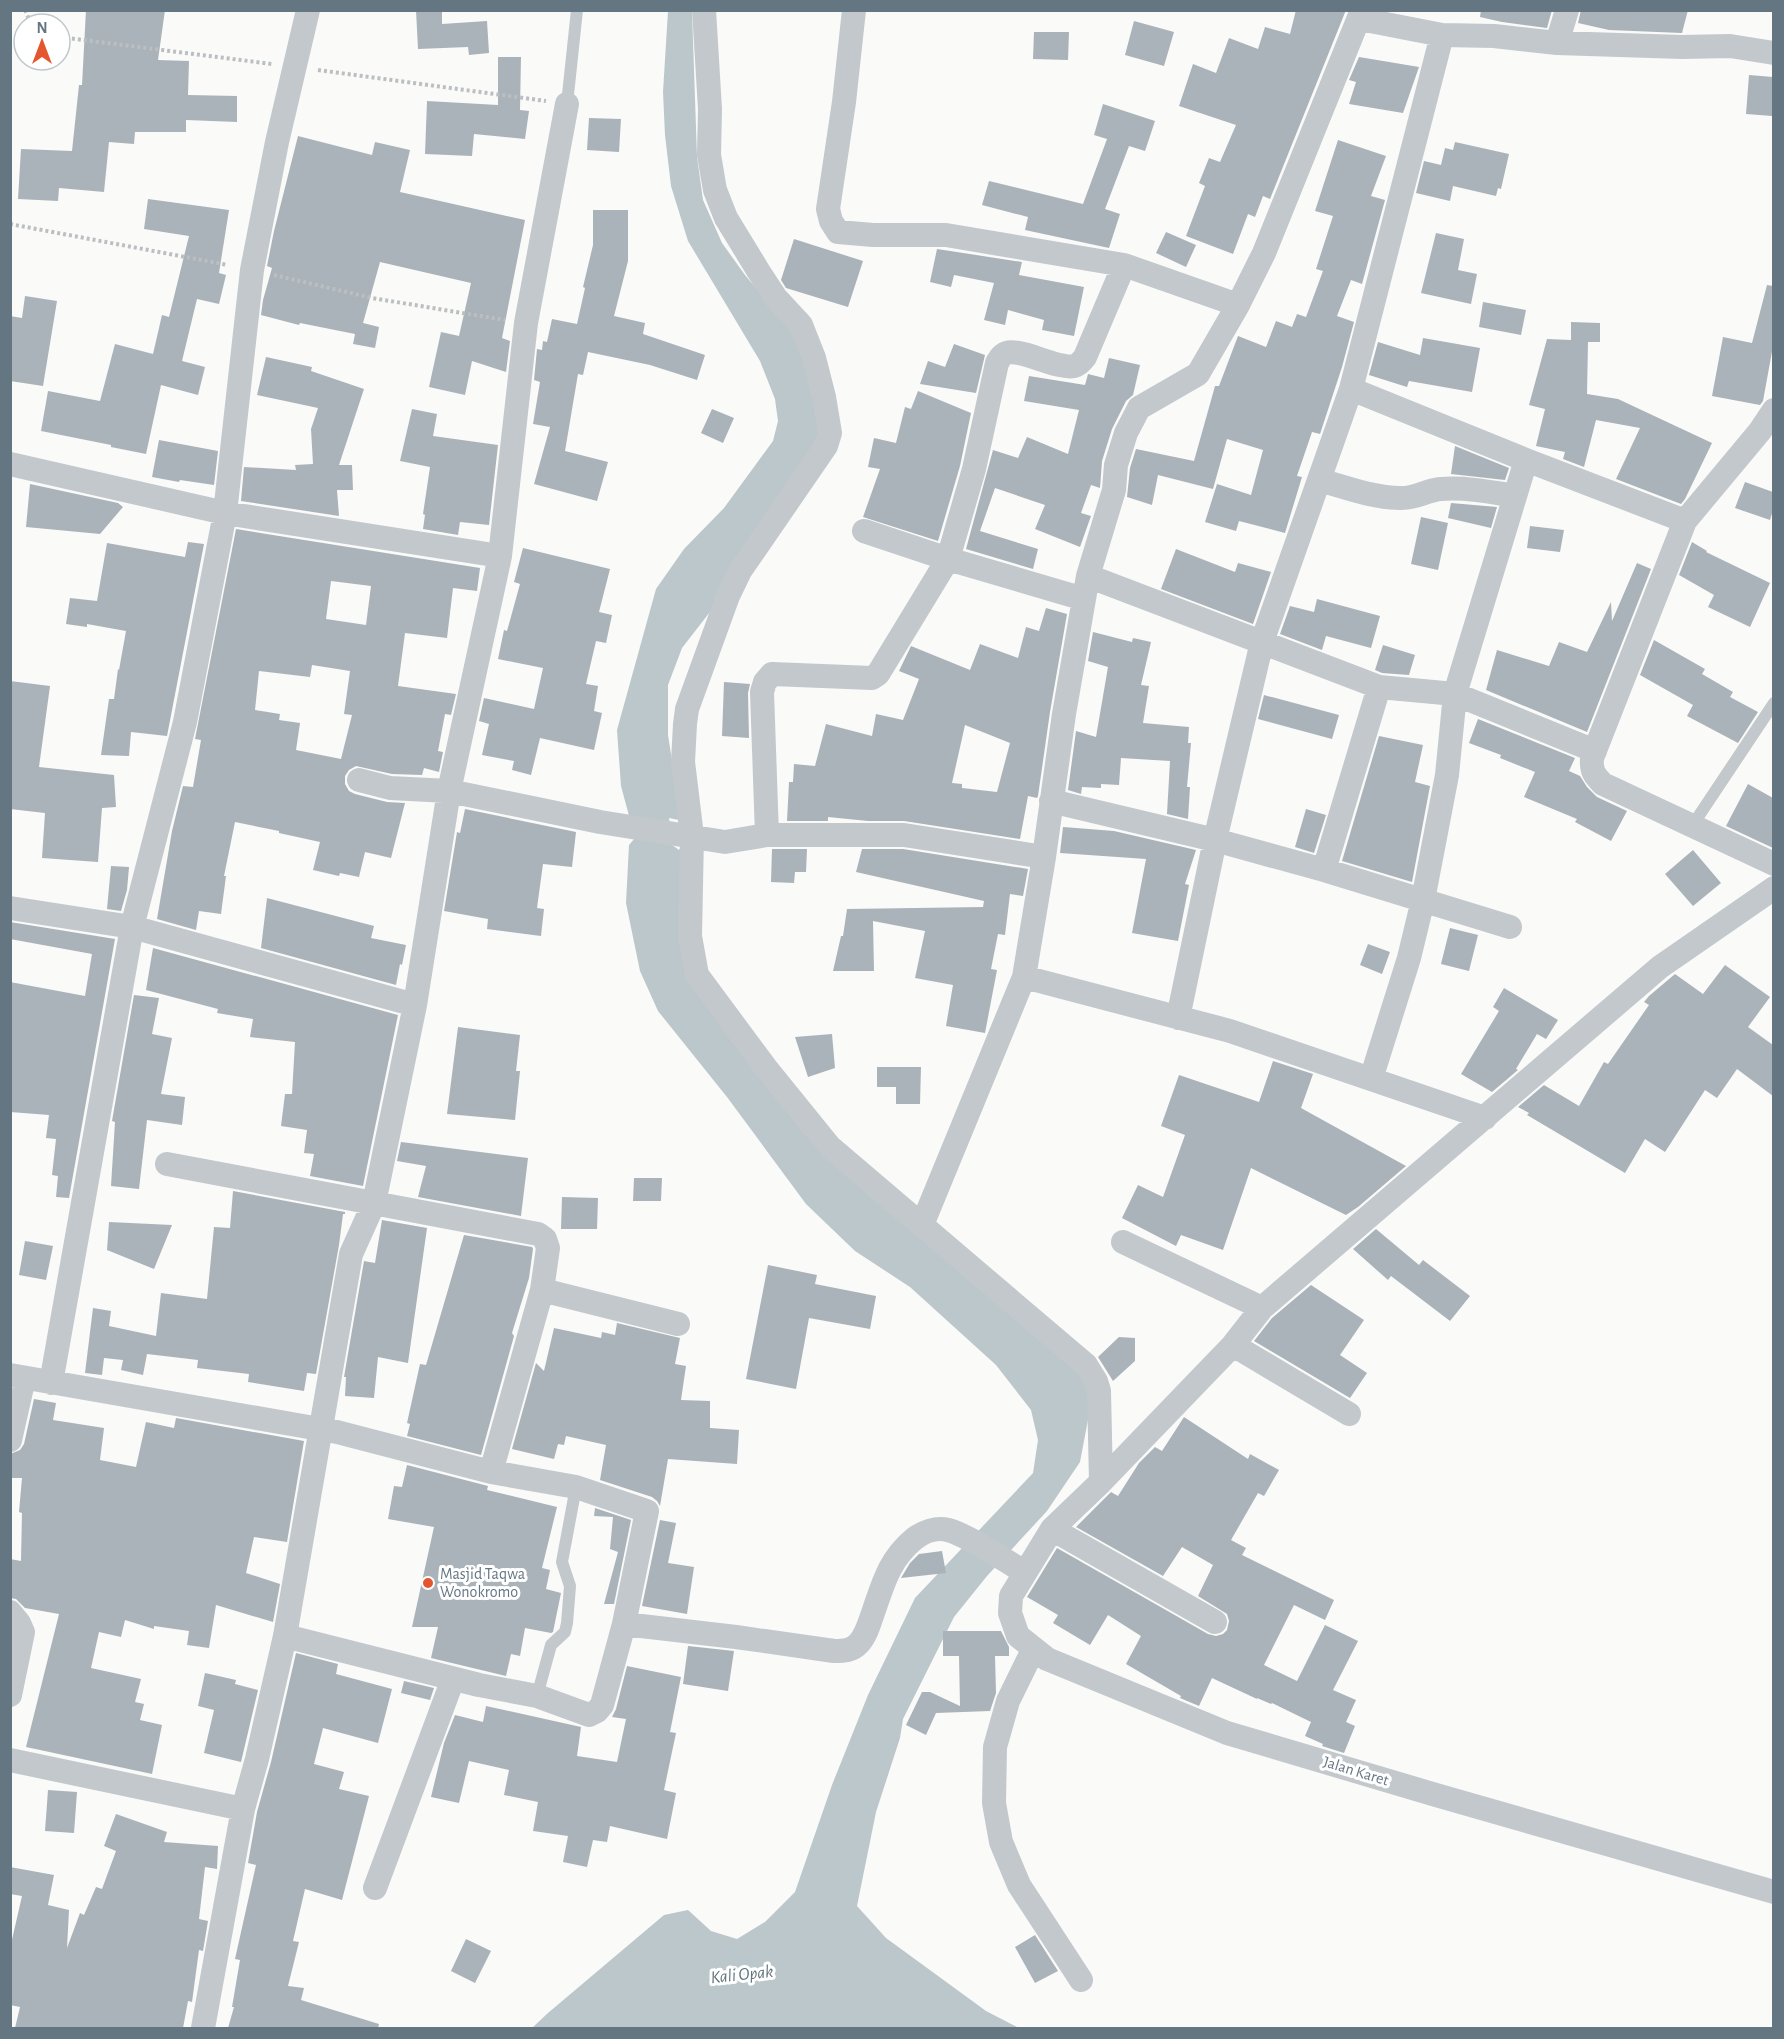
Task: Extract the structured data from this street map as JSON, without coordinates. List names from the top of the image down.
{
  "streets": {
    "street": ["Jalan Karet"]
  },
  "water": ["Kali Opak"],
  "places": ["Masjid Taqwa Wonokromo"],
  "north": "top"
}
